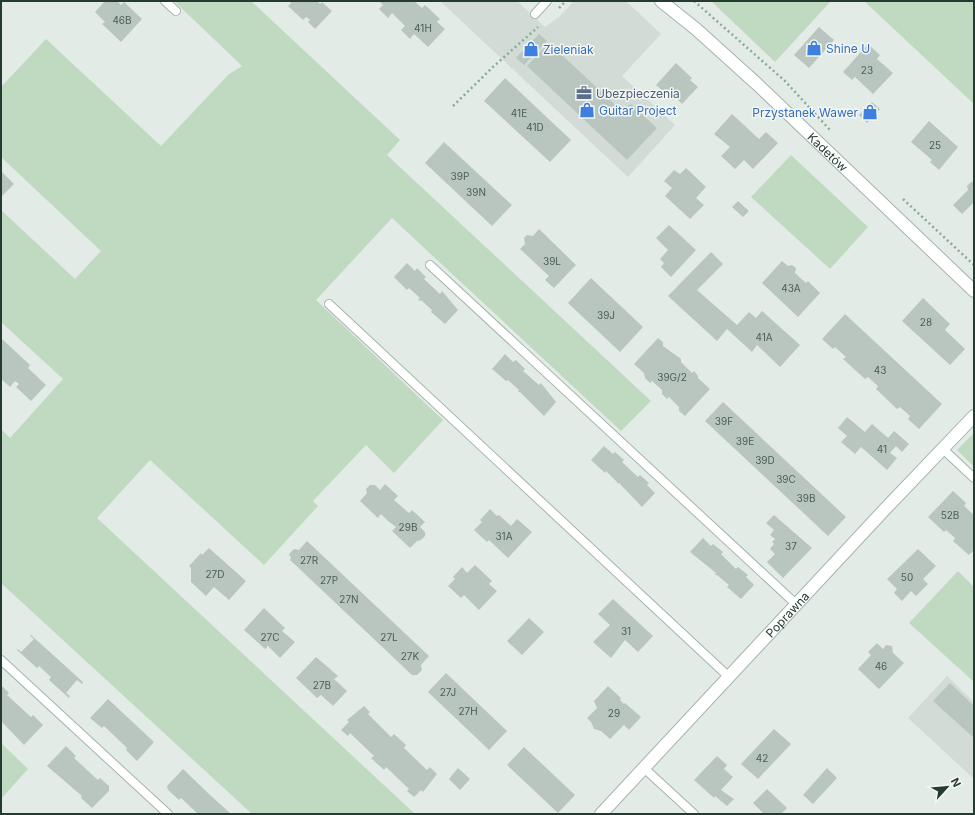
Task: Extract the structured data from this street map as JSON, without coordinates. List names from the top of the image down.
{
  "streets": {
    "street": ["Kadetów", "Poprawna"]
  },
  "places": {
    "shop": [
      "Shine U",
      "Zieleniak",
      "Guitar Project",
      "Przystanek Wawer"
    ],
    "office": ["Ubezpieczenia"]
  },
  "house_numbers": [
    "46B",
    "41H",
    "23",
    "41E",
    "41D",
    "25",
    "39P",
    "39N",
    "39L",
    "43A",
    "39J",
    "28",
    "41A",
    "43",
    "39G/2",
    "39F",
    "39E",
    "41",
    "39D",
    "39C",
    "39B",
    "52B",
    "29B",
    "31A",
    "37",
    "27R",
    "27D",
    "50",
    "27P",
    "27N",
    "31",
    "27C",
    "27L",
    "27K",
    "46",
    "27B",
    "27J",
    "27H",
    "29",
    "42"
  ],
  "north": "top right"
}
